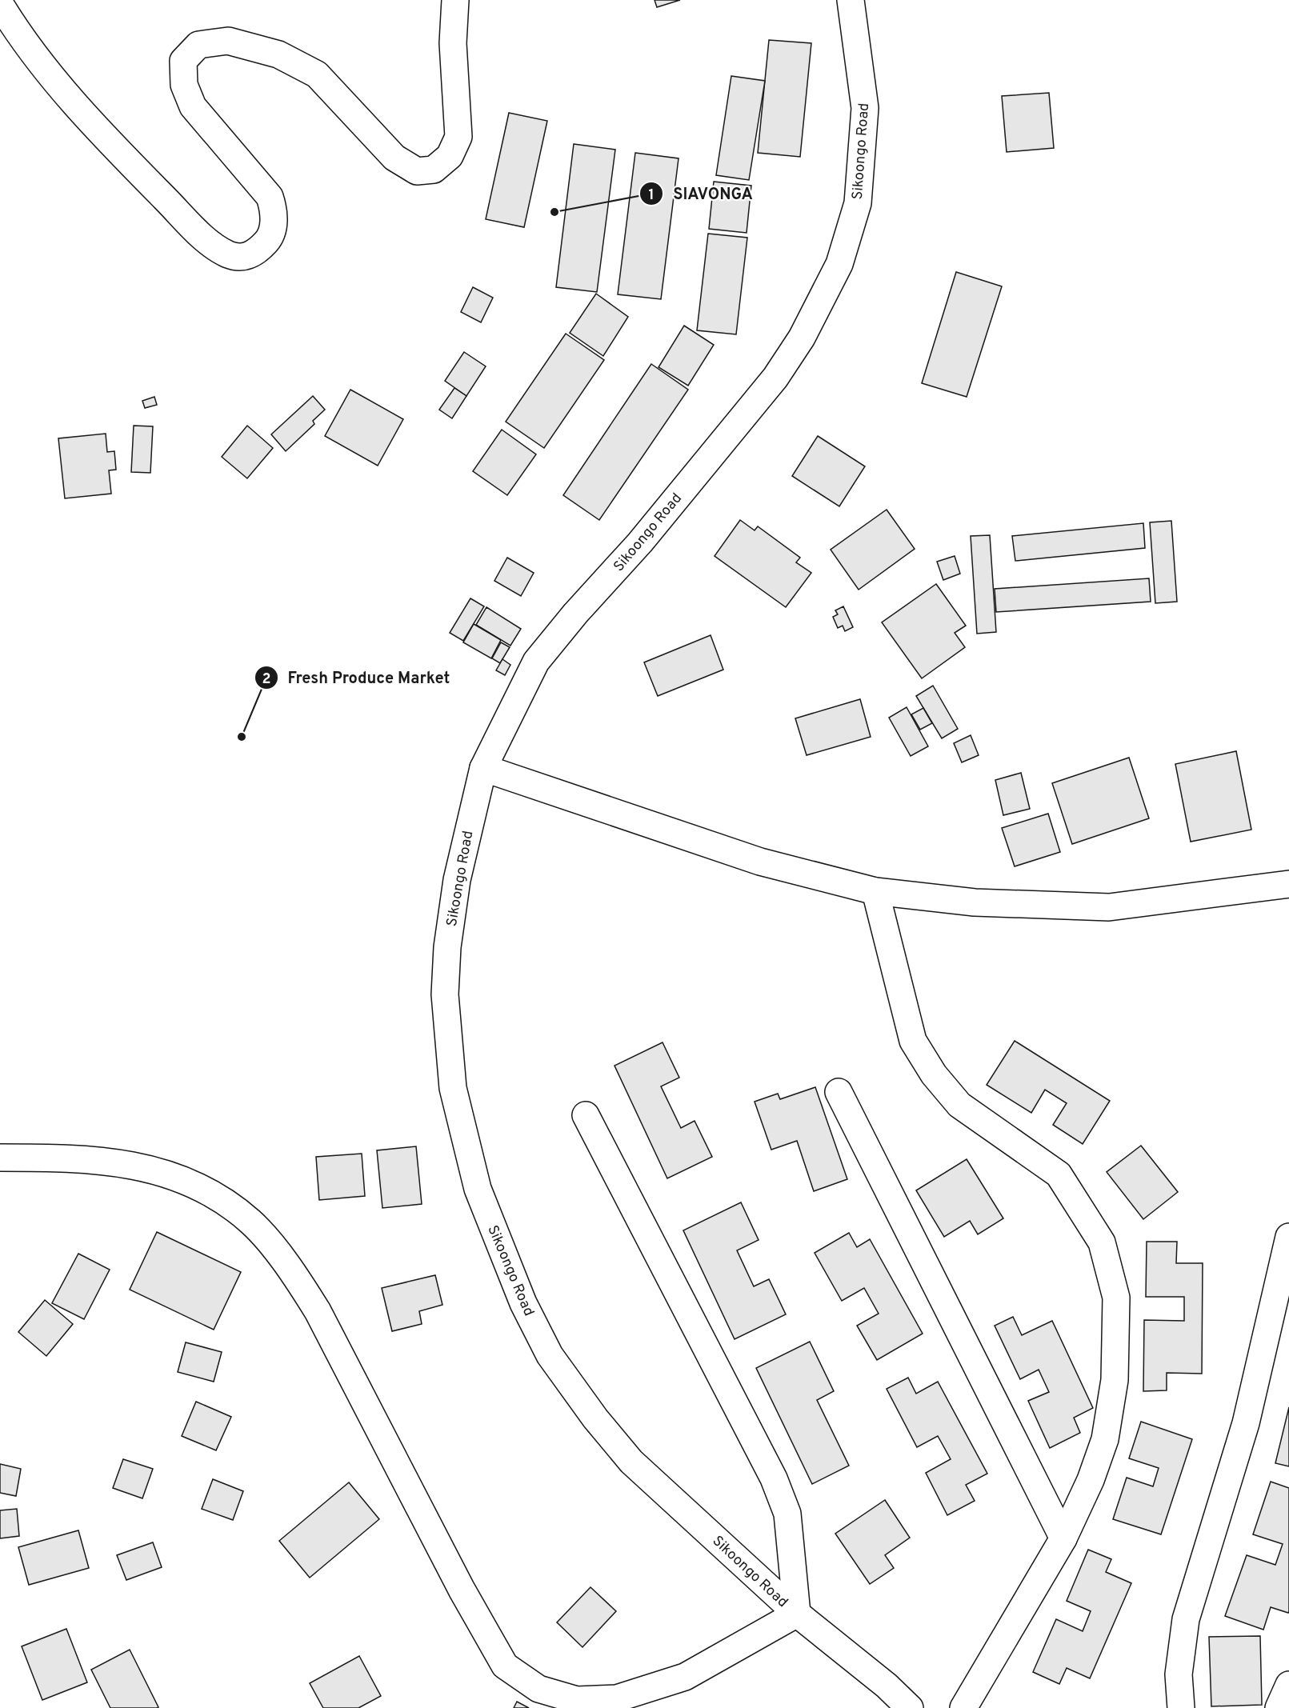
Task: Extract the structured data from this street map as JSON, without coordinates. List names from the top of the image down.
{
  "streets": {
    "street": ["Sikoongo Road"]
  },
  "places": ["SIAVONGA", "Fresh Produce Market"]
}
